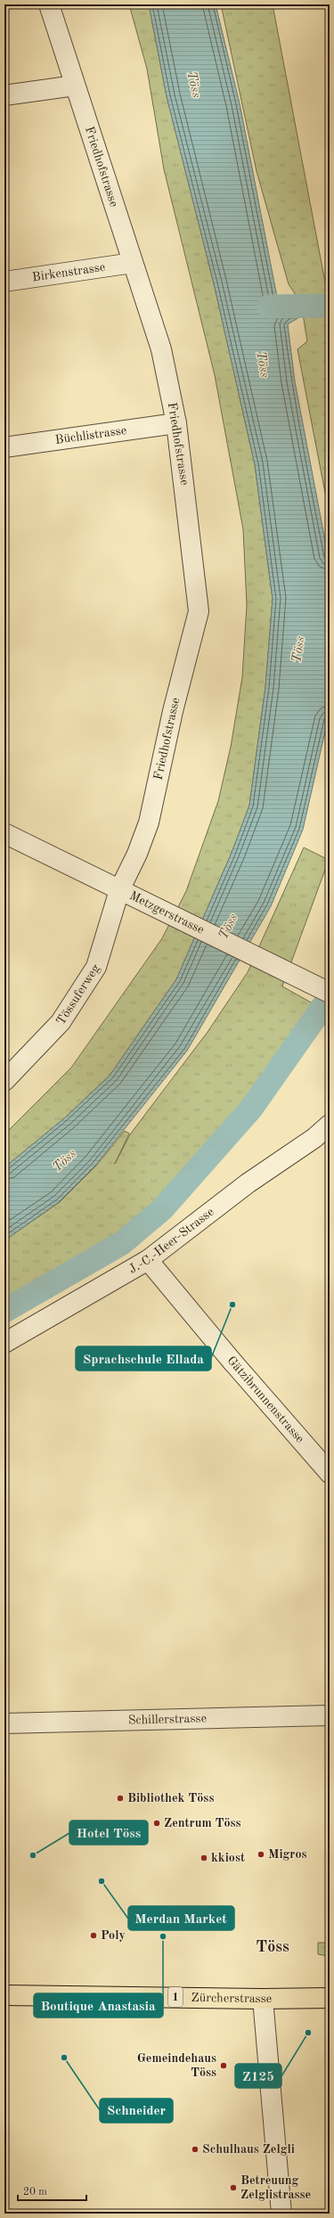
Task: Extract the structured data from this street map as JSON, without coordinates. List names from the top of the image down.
{
  "streets": {
    "main road": ["1", "Zürcherstrasse"],
    "street": [
      "Friedhofstrasse",
      "Birkenstrasse",
      "Büchlistrasse",
      "Metzgerstrasse",
      "Tössuferweg",
      "J.-C.-Heer-Strasse",
      "Gätzibrunnenstrasse",
      "Schillerstrasse"
    ]
  },
  "crossings": [
    ["Friedhofstrasse", "Birkenstrasse"],
    ["Friedhofstrasse", "Büchlistrasse"],
    ["Friedhofstrasse", "Metzgerstrasse"],
    ["Friedhofstrasse", "Tössuferweg"],
    ["Metzgerstrasse", "Tössuferweg"],
    ["J.-C.-Heer-Strasse", "Gätzibrunnenstrasse"]
  ],
  "districts": ["Töss"],
  "water": ["Töss"],
  "places": [
    "Sprachschule Ellada",
    "Bibliothek Töss",
    "Zentrum Töss",
    "Migros",
    "Hotel Töss",
    "kkiost",
    "Merdan Market",
    "Poly",
    "Boutique Anastasia",
    "Z125",
    "Schneider",
    "Gemeindehaus Töss",
    "Schulhaus Zelgli",
    "Betreuung Zelglistrasse"
  ],
  "scale_bar": "20 m"
}
